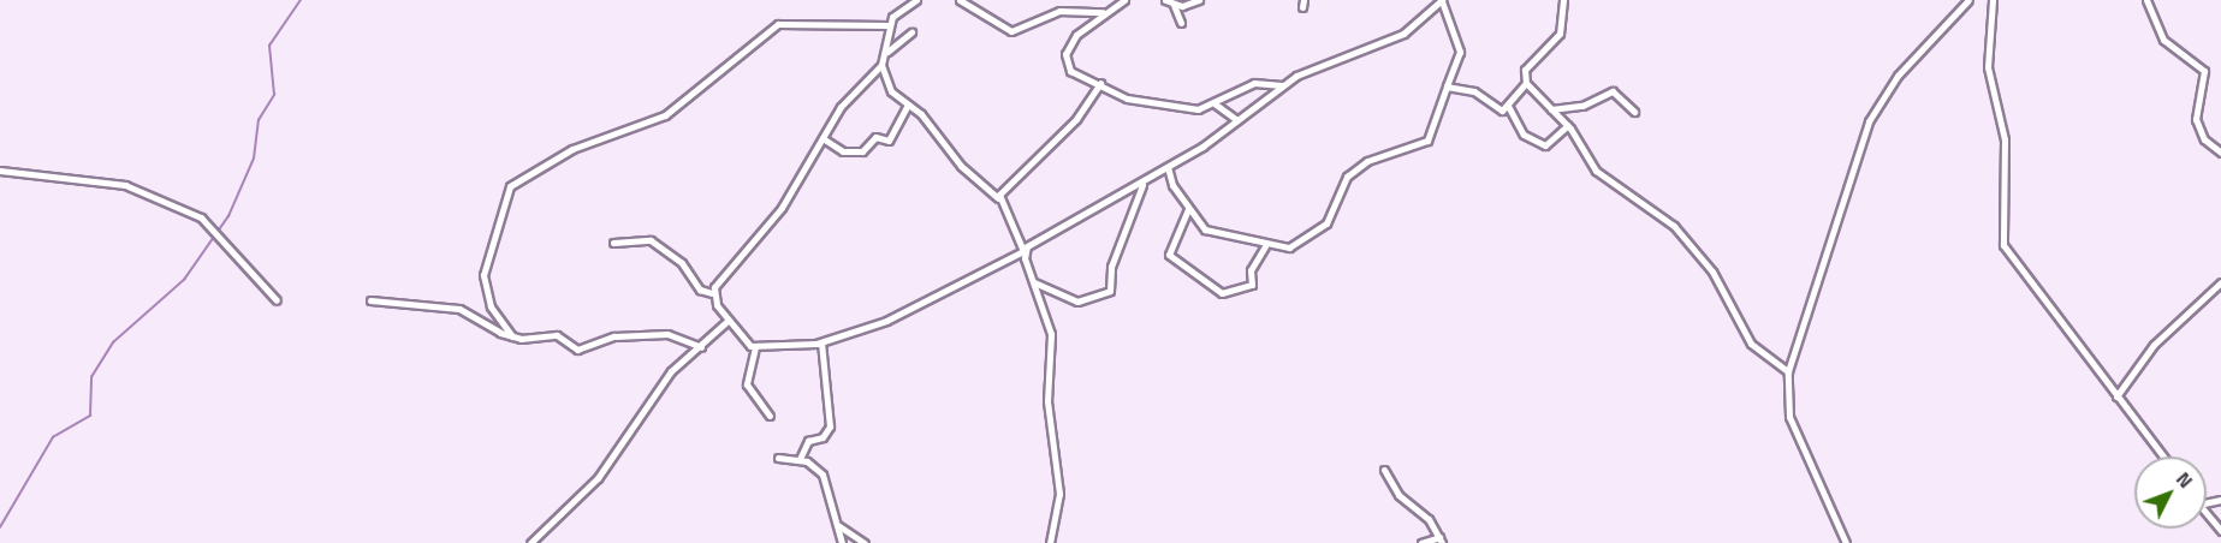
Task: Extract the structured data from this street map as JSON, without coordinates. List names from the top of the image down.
{
  "north": "top right"
}
